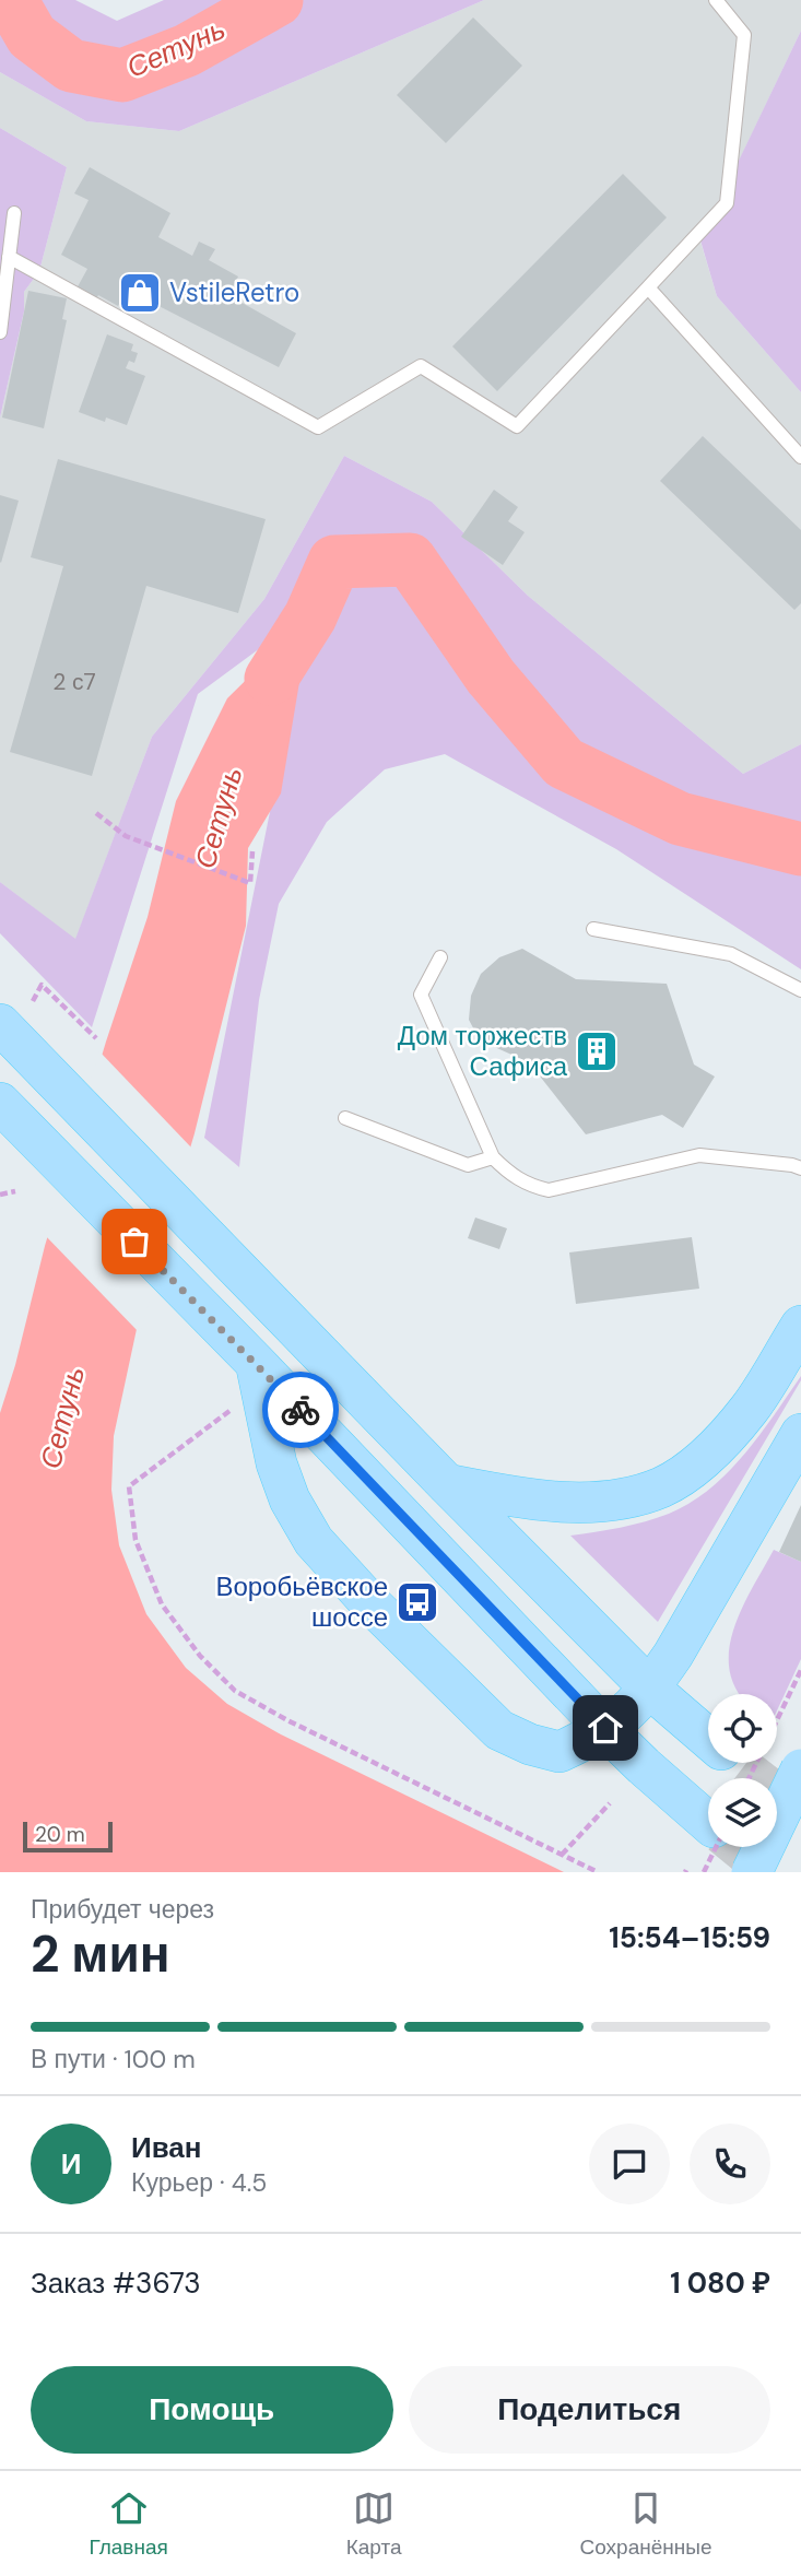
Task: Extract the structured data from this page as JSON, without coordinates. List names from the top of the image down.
{
  "water": ["Сетунь"],
  "places": {
    "shop": ["VstileRetro"],
    "building": ["Дом торжеств Сафиса"],
    "bus stop": ["Воробьёвское шоссе"]
  },
  "house_numbers": ["2 с7"],
  "scale_bar": "20 m",
  "page": {
    "scale": "20 m",
    "heading": ["2 мин", "Прибудет через", "15:54–15:59"],
    "panel": [
      "Иван",
      "Курьер · 4.5",
      "Заказ #3673",
      "1 080 ₽"
    ],
    "bar": "В пути · 100 m",
    "round": "И",
    "buttons": ["Помощь", "Поделиться"],
    "tabs": ["Главная", "Карта", "Сохранённые"]
  }
}
